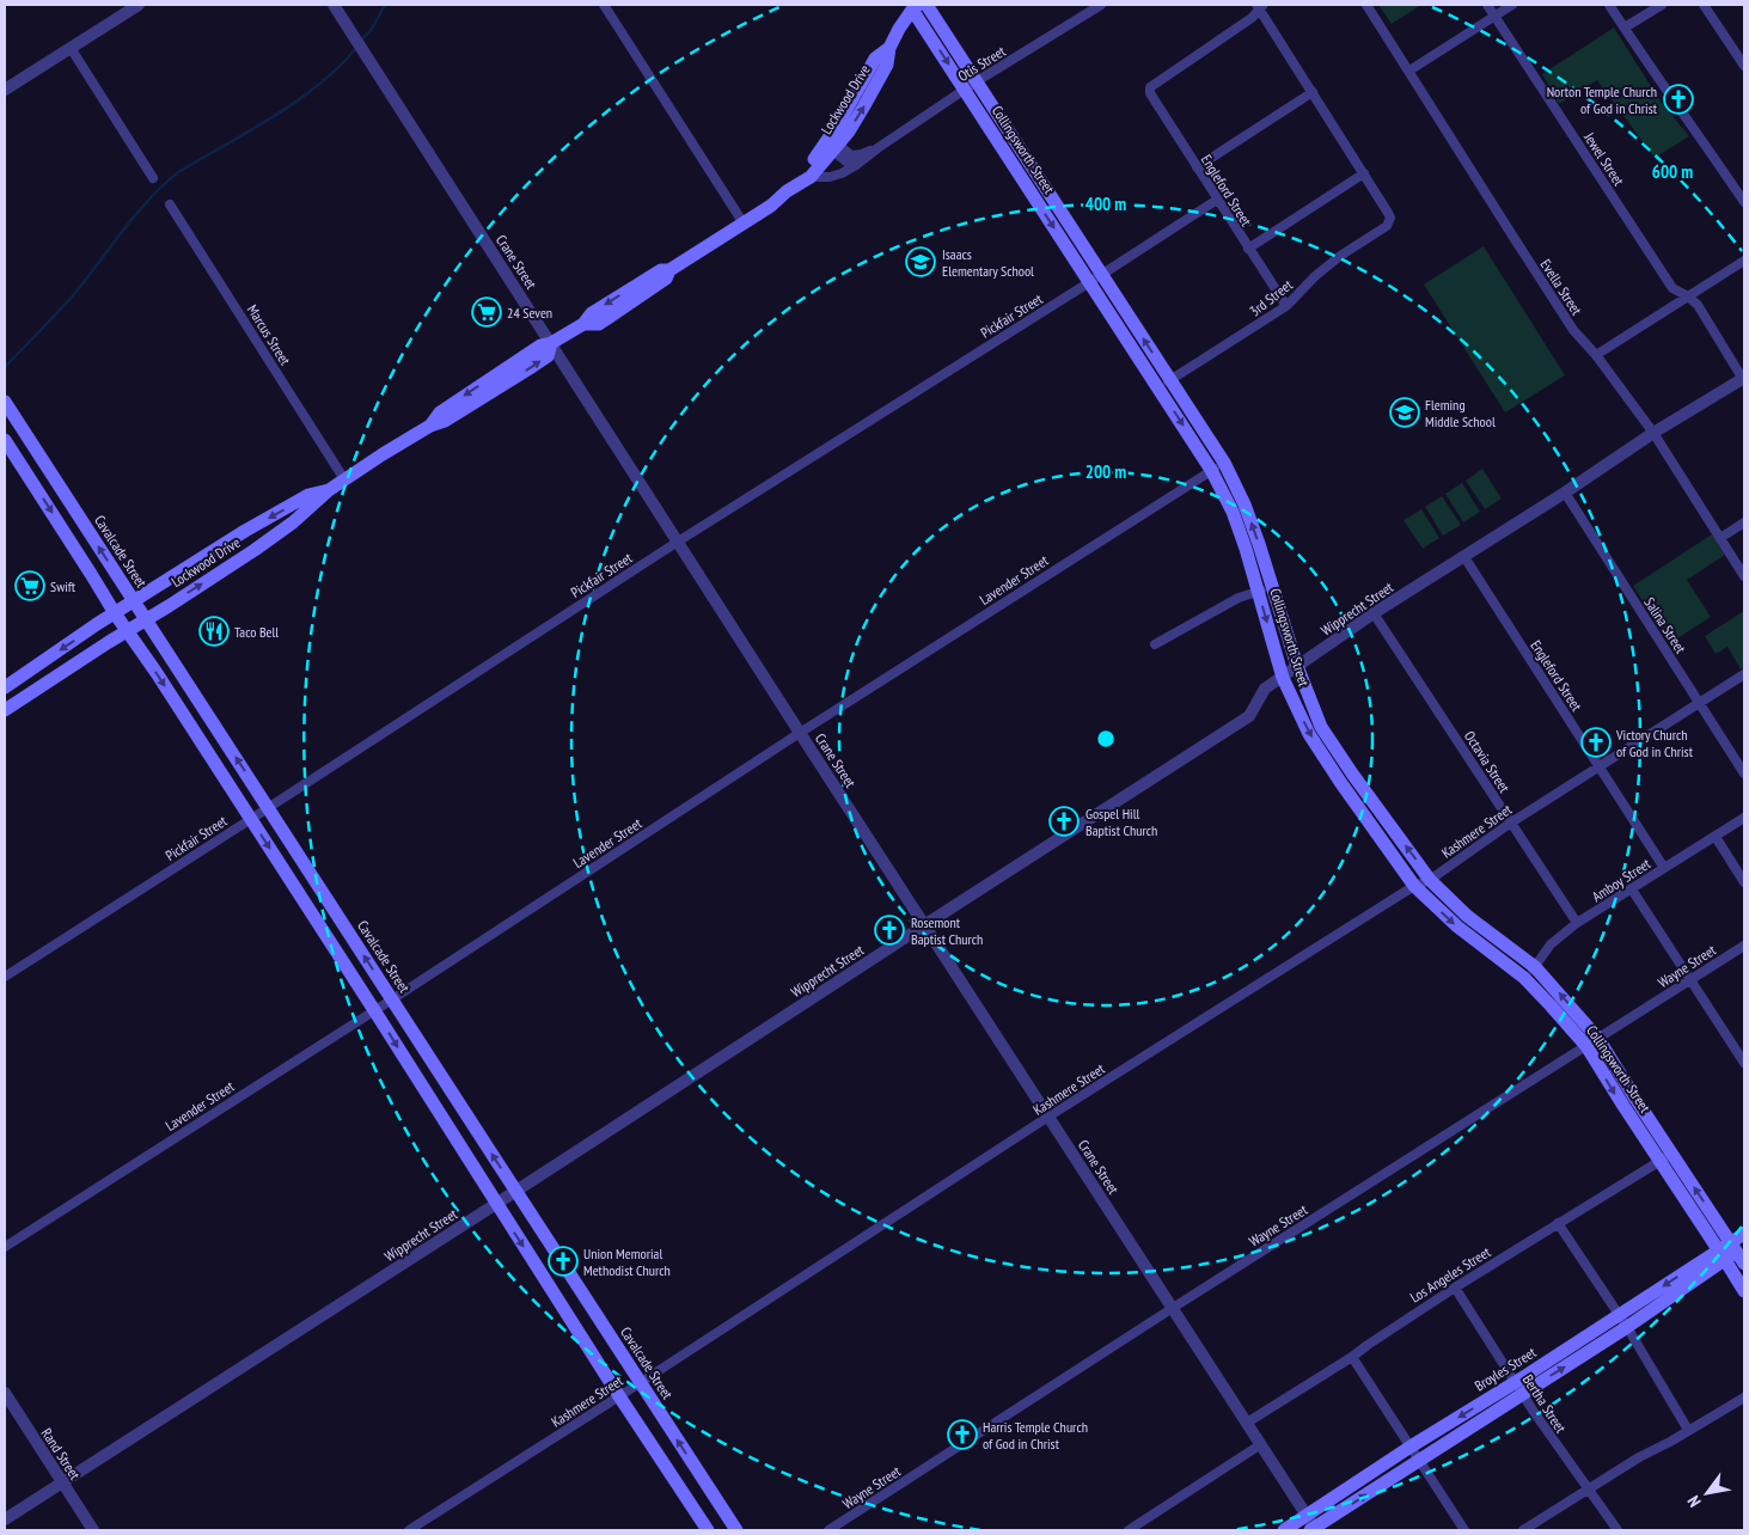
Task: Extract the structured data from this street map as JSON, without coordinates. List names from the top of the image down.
{
  "streets": {
    "main road": [
      "Lockwood Drive",
      "Collingsworth Street",
      "Cavalcade Street",
      "Broyles Street"
    ],
    "street": [
      "Otis Street",
      "Jewel Street",
      "Engleford Street",
      "Crane Street",
      "Evella Street",
      "3rd Street",
      "Pickfair Street",
      "Marcus Street",
      "Lavender Street",
      "Wipprecht Street",
      "Salina Street",
      "Octavia Street",
      "Kashmere Street",
      "Amboy Street",
      "Wayne Street",
      "Los Angeles Street",
      "Bertha Street",
      "Rand Street"
    ]
  },
  "crossings": [
    ["Otis Street", "Lockwood Drive"],
    ["Otis Street", "Collingsworth Street"],
    ["Lockwood Drive", "Collingsworth Street"],
    ["Lockwood Drive", "Crane Street"],
    ["Lockwood Drive", "Marcus Street"],
    ["Lockwood Drive", "Cavalcade Street"],
    ["Collingsworth Street", "3rd Street"],
    ["Collingsworth Street", "Pickfair Street"],
    ["Collingsworth Street", "Lavender Street"],
    ["Collingsworth Street", "Wipprecht Street"],
    ["Collingsworth Street", "Kashmere Street"],
    ["Collingsworth Street", "Amboy Street"],
    ["Collingsworth Street", "Wayne Street"],
    ["Collingsworth Street", "Los Angeles Street"],
    ["Collingsworth Street", "Broyles Street"],
    ["Jewel Street", "Wipprecht Street"],
    ["Engleford Street", "3rd Street"],
    ["Engleford Street", "Pickfair Street"],
    ["Engleford Street", "Wipprecht Street"],
    ["Engleford Street", "Kashmere Street"],
    ["Engleford Street", "Amboy Street"],
    ["Crane Street", "Pickfair Street"],
    ["Crane Street", "Lavender Street"],
    ["Crane Street", "Wipprecht Street"],
    ["Crane Street", "Kashmere Street"],
    ["Crane Street", "Wayne Street"],
    ["Crane Street", "Los Angeles Street"],
    ["Crane Street", "Broyles Street"],
    ["Evella Street", "Wipprecht Street"],
    ["Pickfair Street", "Cavalcade Street"],
    ["Cavalcade Street", "Lavender Street"],
    ["Cavalcade Street", "Wipprecht Street"],
    ["Cavalcade Street", "Kashmere Street"],
    ["Wipprecht Street", "Salina Street"],
    ["Wipprecht Street", "Octavia Street"],
    ["Wipprecht Street", "Rand Street"],
    ["Salina Street", "Kashmere Street"],
    ["Octavia Street", "Kashmere Street"],
    ["Octavia Street", "Amboy Street"],
    ["Los Angeles Street", "Bertha Street"],
    ["Broyles Street", "Bertha Street"]
  ],
  "places": {
    "church": [
      "Norton Temple Church of God in Christ",
      "Victory Church of God in Christ",
      "Gospel Hill Baptist Church",
      "Rosemont Baptist Church",
      "Union Memorial Methodist Church",
      "Harris Temple Church of God in Christ"
    ],
    "school or university": ["Isaacs Elementary School", "Fleming Middle School"],
    "supermarket": ["24 Seven", "Swift"],
    "restaurant": ["Taco Bell"]
  },
  "north": "bottom left",
  "rings": ["600 m", "400 m", "200 m"]
}
